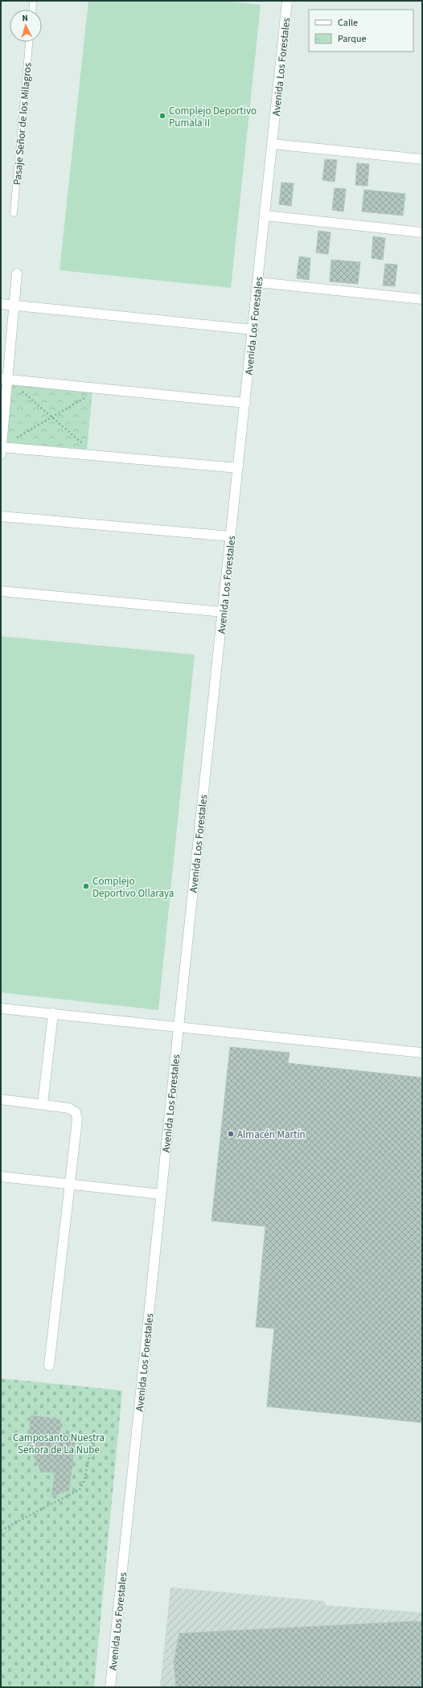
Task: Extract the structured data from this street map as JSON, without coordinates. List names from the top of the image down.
{
  "streets": {
    "street": ["Avenida Los Forestales"],
    "lane": ["Pasaje Señor de los Milagros"]
  },
  "parks": ["Camposanto Nuestra Señora de La Nube"],
  "places": ["Complejo Deportivo Pumala II", "Complejo Deportivo Ollaraya", "Almacén Martín"],
  "legend": ["Calle", "Parque"],
  "north": "top"
}
